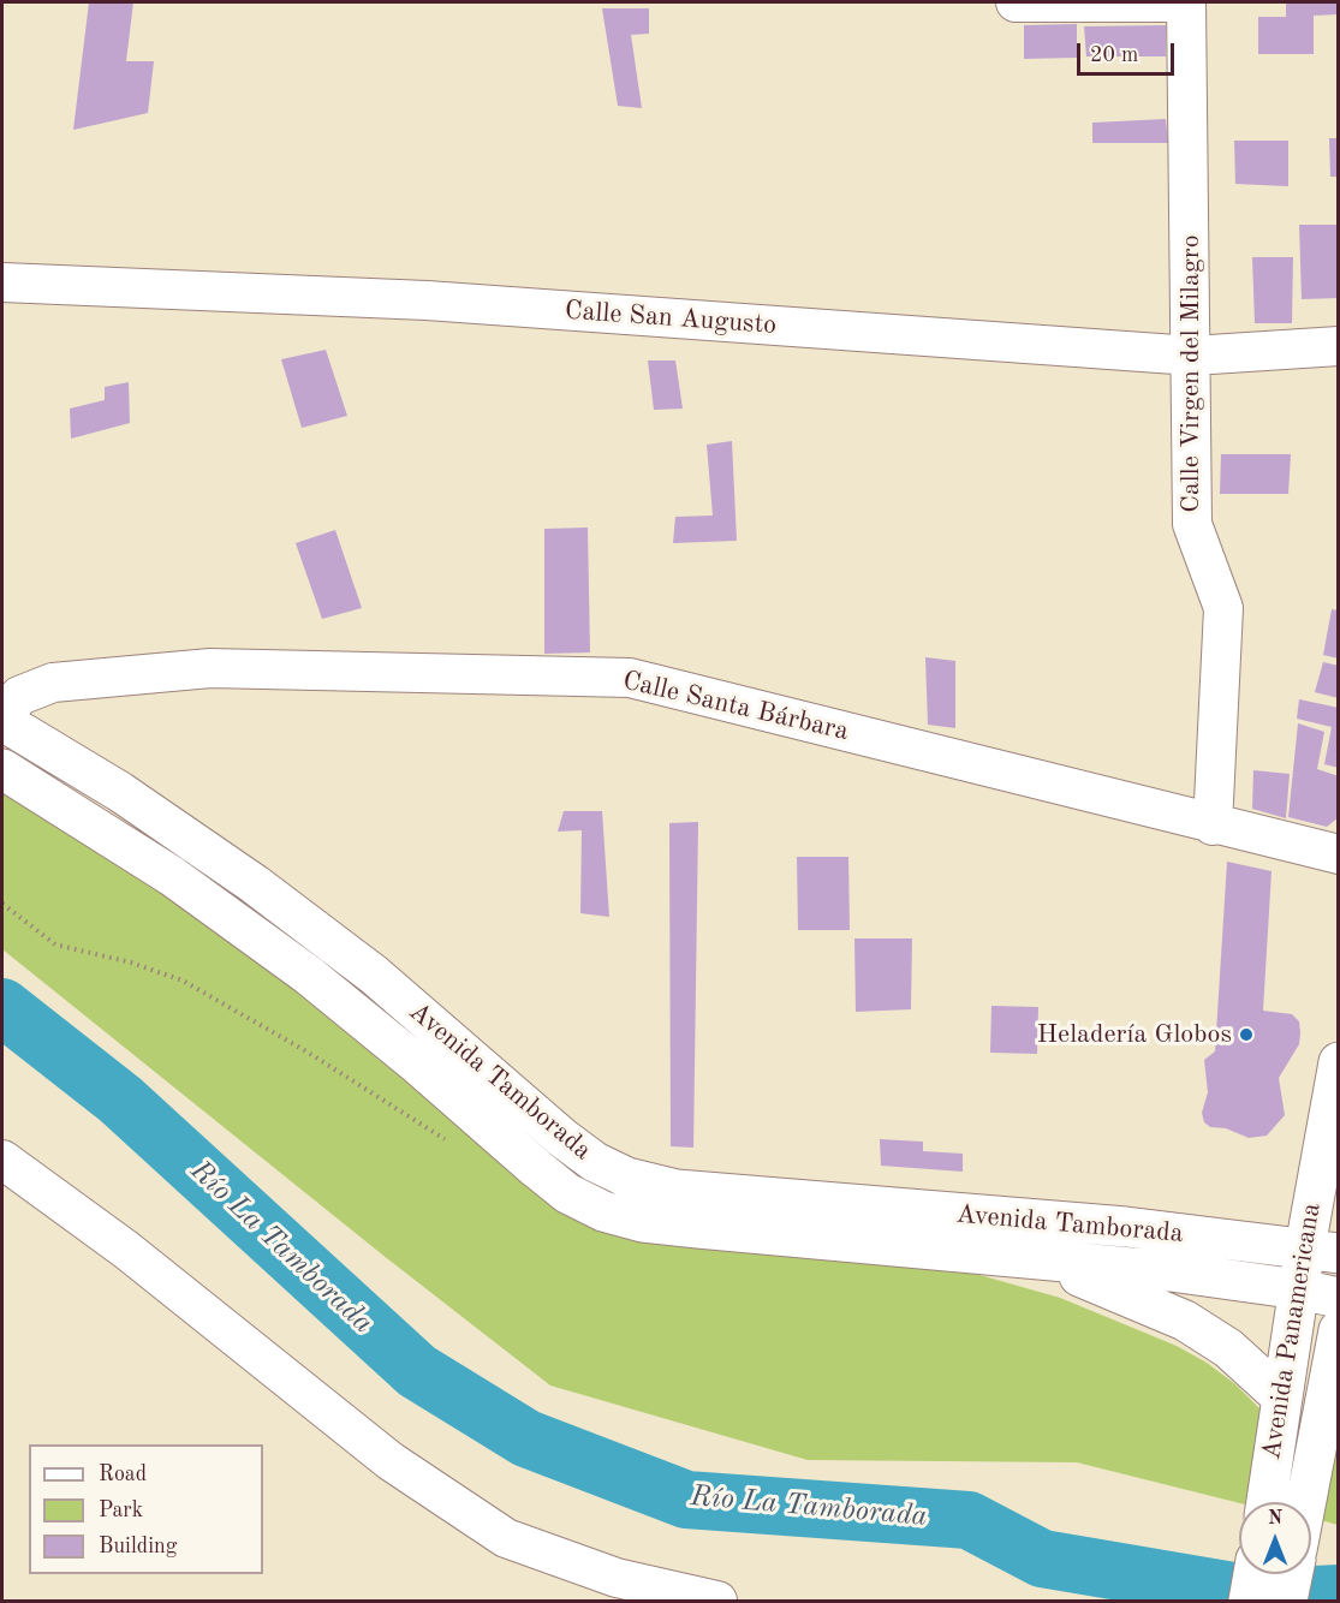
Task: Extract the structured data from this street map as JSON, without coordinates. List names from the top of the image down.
{
  "streets": {
    "main road": ["Avenida Tamborada", "Avenida Panamericana"],
    "street": ["Calle San Augusto", "Calle Virgen del Milagro", "Calle Santa Bárbara"]
  },
  "crossings": [
    ["Calle San Augusto", "Calle Virgen del Milagro"],
    ["Calle Virgen del Milagro", "Calle Santa Bárbara"],
    ["Calle Santa Bárbara", "Avenida Tamborada"],
    ["Avenida Tamborada", "Avenida Panamericana"]
  ],
  "water": ["Río La Tamborada"],
  "places": ["Heladería Globos"],
  "legend": ["Road", "Park", "Building"],
  "scale_bar": "20 m",
  "north": "top"
}
